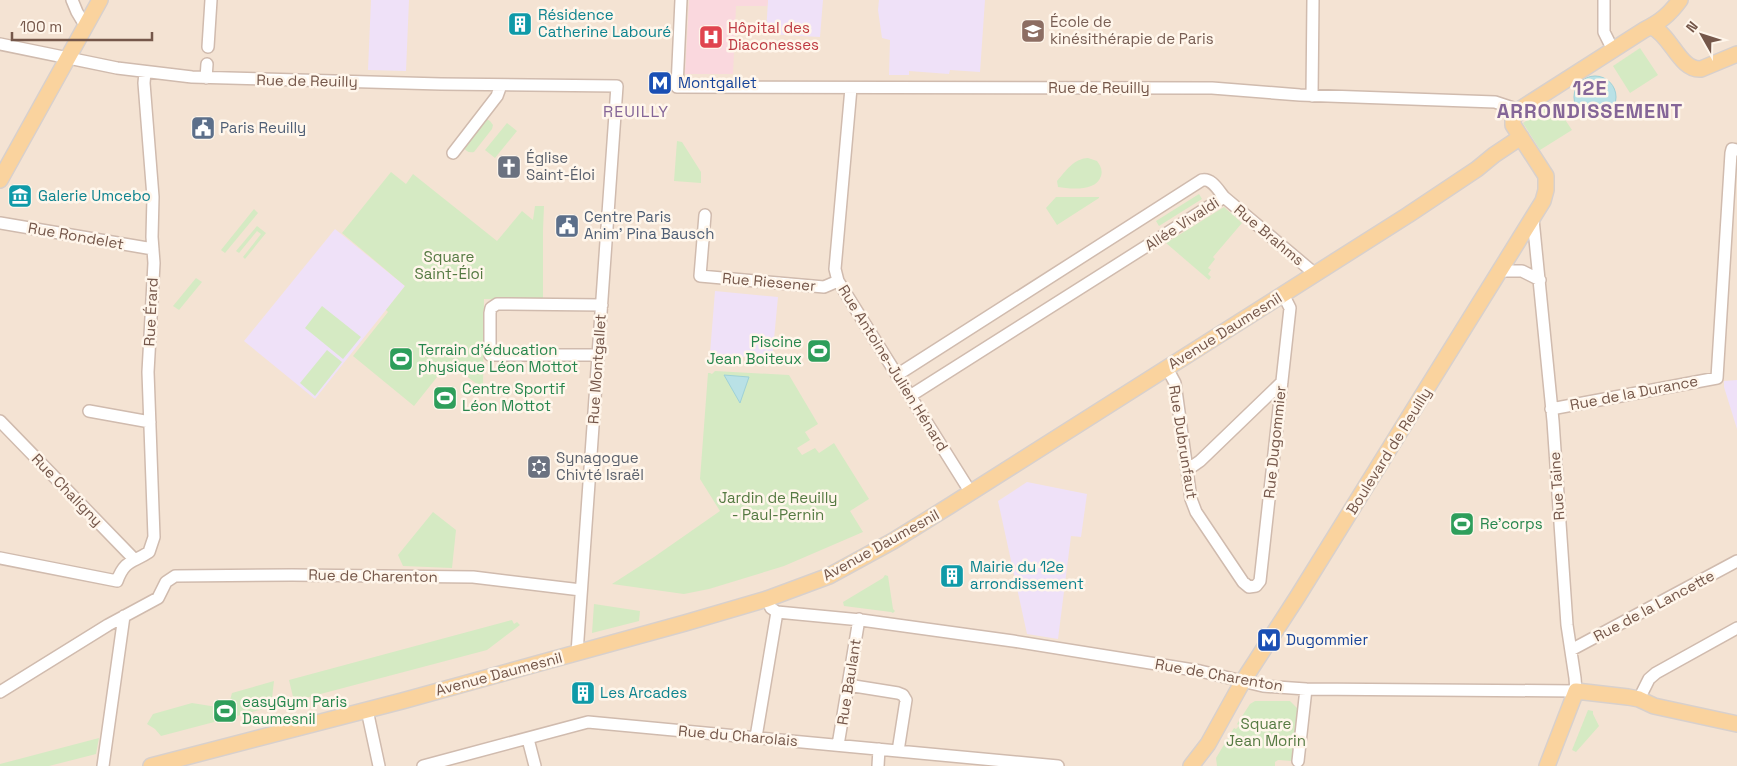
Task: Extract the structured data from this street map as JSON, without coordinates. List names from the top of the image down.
{
  "streets": {
    "main road": ["Avenue Daumesnil", "Boulevard de Reuilly", "Rue de Charenton"],
    "street": [
      "Rue de Reuilly",
      "Allée Vivaldi",
      "Rue Brahms",
      "Rue Rondelet",
      "Rue Riesener",
      "Rue Érard",
      "Rue Antoine-Julien Hénard",
      "Rue Montgallet",
      "Rue de la Durance",
      "Rue Dubrunfaut",
      "Rue Dugommier",
      "Rue Taine",
      "Rue Chaligny",
      "Rue de la Lancette",
      "Rue Baulant",
      "Rue du Charolais"
    ]
  },
  "crossings": [
    ["Rue de Reuilly", "Rue Érard"],
    ["Rue de Reuilly", "Rue Antoine-Julien Hénard"],
    ["Rue de Reuilly", "Rue Montgallet"],
    ["Rue de Reuilly", "Boulevard de Reuilly"],
    ["Allée Vivaldi", "Rue Brahms"],
    ["Allée Vivaldi", "Rue Antoine-Julien Hénard"],
    ["Rue Brahms", "Avenue Daumesnil"],
    ["Rue Rondelet", "Rue Érard"],
    ["Rue Riesener", "Rue Antoine-Julien Hénard"],
    ["Rue Érard", "Rue Chaligny"],
    ["Avenue Daumesnil", "Rue Antoine-Julien Hénard"],
    ["Avenue Daumesnil", "Rue Montgallet"],
    ["Avenue Daumesnil", "Rue Dubrunfaut"],
    ["Avenue Daumesnil", "Rue Dugommier"],
    ["Avenue Daumesnil", "Boulevard de Reuilly"],
    ["Rue Montgallet", "Rue de Charenton"],
    ["Rue de la Durance", "Rue Taine"],
    ["Rue Dubrunfaut", "Rue Dugommier"],
    ["Boulevard de Reuilly", "Rue Taine"],
    ["Boulevard de Reuilly", "Rue de Charenton"],
    ["Rue Taine", "Rue de Charenton"],
    ["Rue Taine", "Rue de la Lancette"],
    ["Rue de Charenton", "Rue Baulant"],
    ["Rue Baulant", "Rue du Charolais"]
  ],
  "districts": ["12E ARRONDISSEMENT", "REUILLY"],
  "parks": ["Square Saint-Éloi", "Jardin de Reuilly - Paul-Pernin", "Square Jean Morin"],
  "places": {
    "building": ["Résidence Catherine Labouré", "Mairie du 12e arrondissement", "Les Arcades"],
    "school or university": ["École de kinésithérapie de Paris"],
    "hospital": ["Hôpital des Diaconesses"],
    "metro station": ["Montgallet", "Dugommier"],
    "public building": ["Paris Reuilly", "Centre Paris Anim’ Pina Bausch"],
    "church": ["Église Saint-Éloi"],
    "museum": ["Galerie Umcebo"],
    "sports": [
      "Piscine Jean Boiteux",
      "Terrain d'éducation physique Léon Mottot",
      "Centre Sportif Léon Mottot",
      "Re'corps",
      "easyGym Paris Daumesnil"
    ],
    "synagogue": ["Synagogue Chivté Israël"]
  },
  "scale_bar": "100 m",
  "north": "top left"
}
